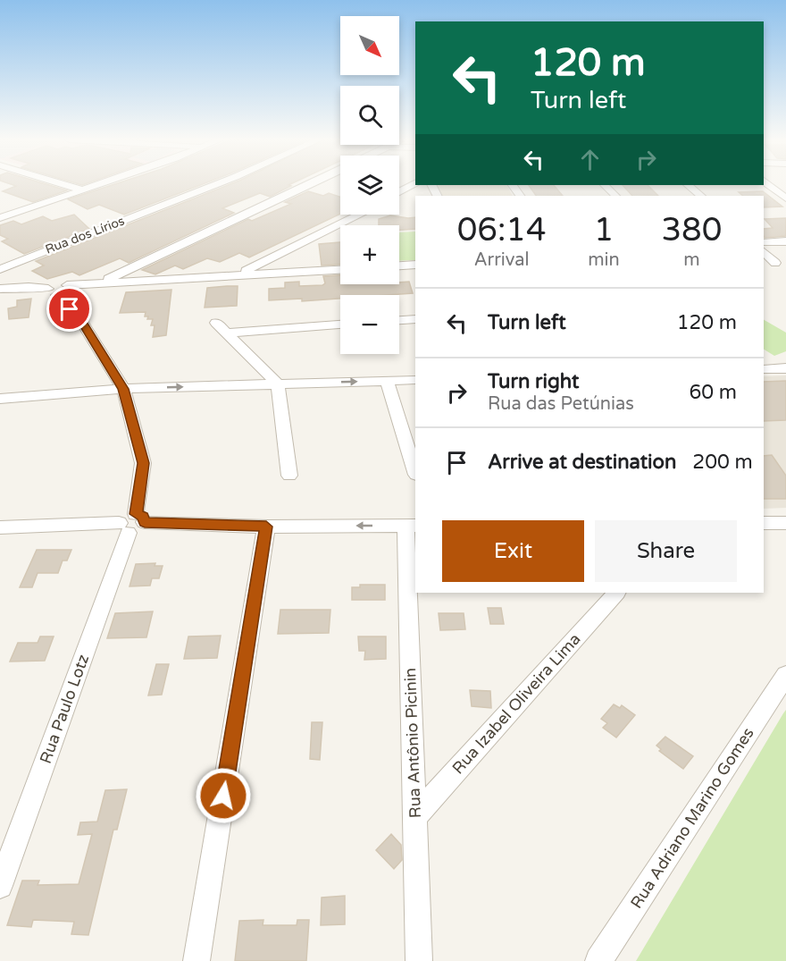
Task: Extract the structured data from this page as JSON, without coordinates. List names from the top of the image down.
{
  "streets": {
    "street": [
      "Rua dos Lírios",
      "Rua Izabel Oliveira Lima",
      "Rua Paulo Lotz",
      "Rua Antônio Picinin",
      "Rua Adriano Marino Gomes"
    ]
  },
  "crossings": [
    ["Rua Izabel Oliveira Lima", "Rua Antônio Picinin"]
  ],
  "north": "bottom right",
  "page": {
    "map_buttons": ["+", "−"],
    "turn": ["120 m", "Turn left"],
    "eta": [
      "06:14",
      "Arrival",
      "1",
      "min",
      "380",
      "m"
    ],
    "list": [
      {
        "name": "Turn left",
        "value": "120 m"
      },
      {
        "name": "Turn right",
        "note": "Rua das Petúnias",
        "value": "60 m"
      },
      {
        "name": "Arrive at destination",
        "value": "200 m"
      }
    ],
    "buttons": ["Exit", "Share"]
  }
}
